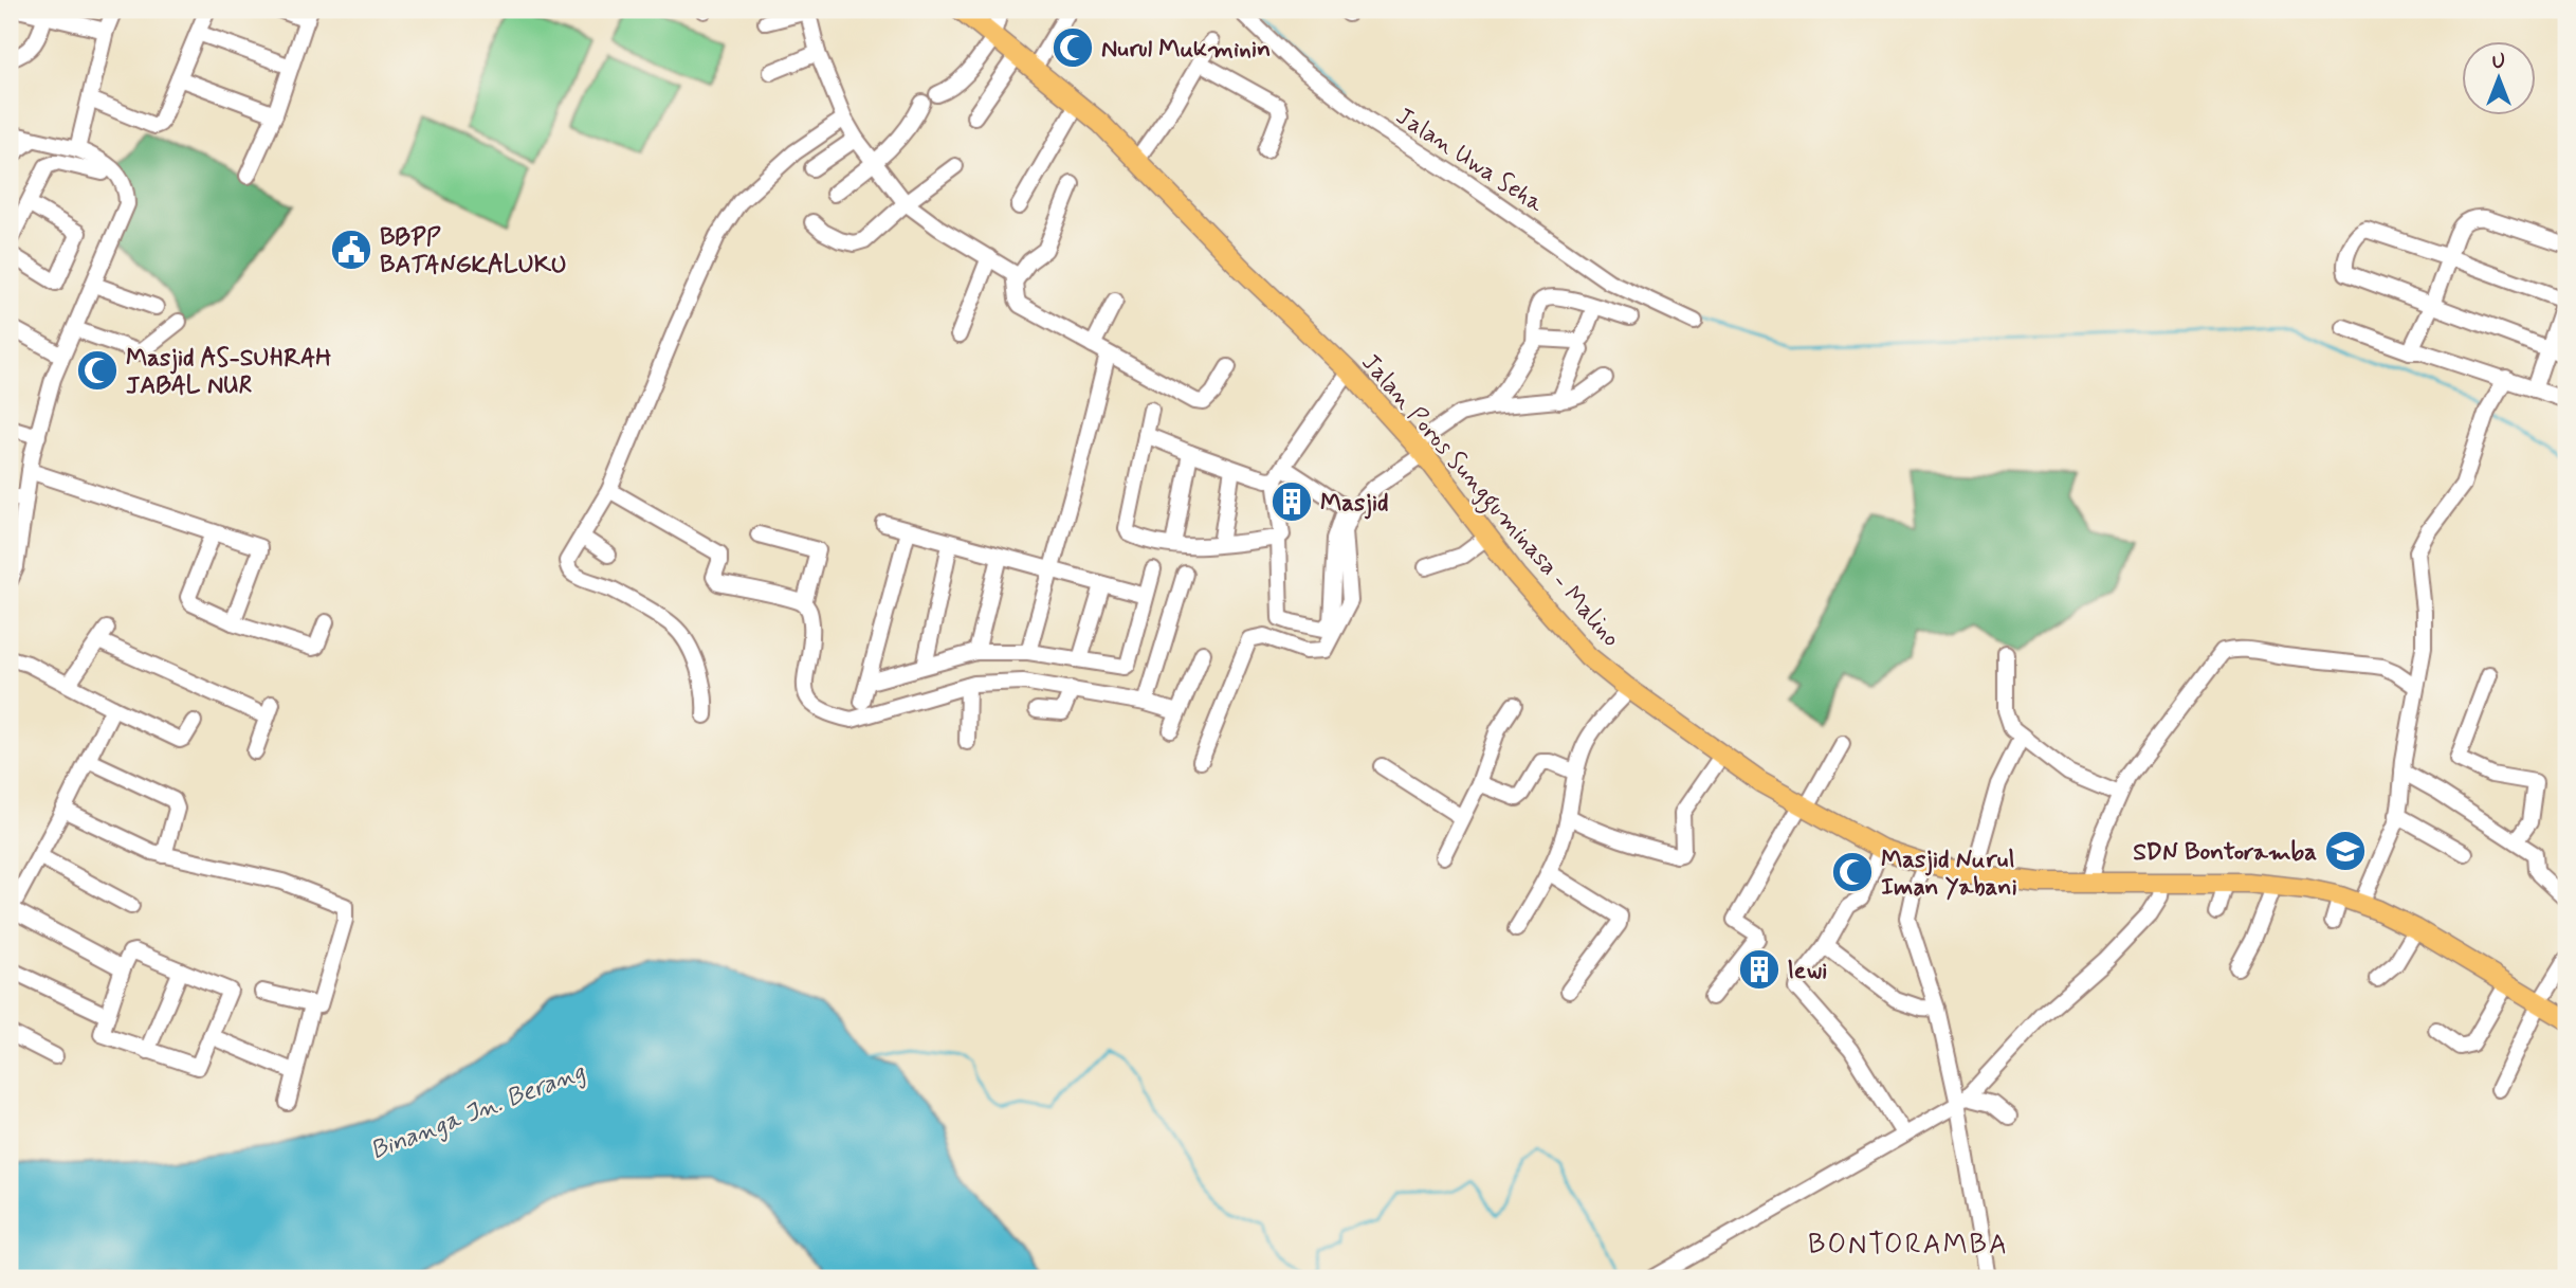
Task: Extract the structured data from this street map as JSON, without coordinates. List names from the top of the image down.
{
  "streets": {
    "main road": ["Jalan Poros Sungguminasa - Malino"],
    "street": ["Jalan Uwa Seha"]
  },
  "districts": ["BONTORAMBA"],
  "water": ["Binanga Jn. Berang"],
  "places": {
    "mosque": ["Nurul Mukminin", "Masjid AS-SUHRAH JABAL NUR", "Masjid Nurul Iman Yabani"],
    "public building": ["BBPP BATANGKALUKU"],
    "building": ["Masjid", "lewi"],
    "school or university": ["SDN Bontoramba"]
  },
  "north": "top"
}
